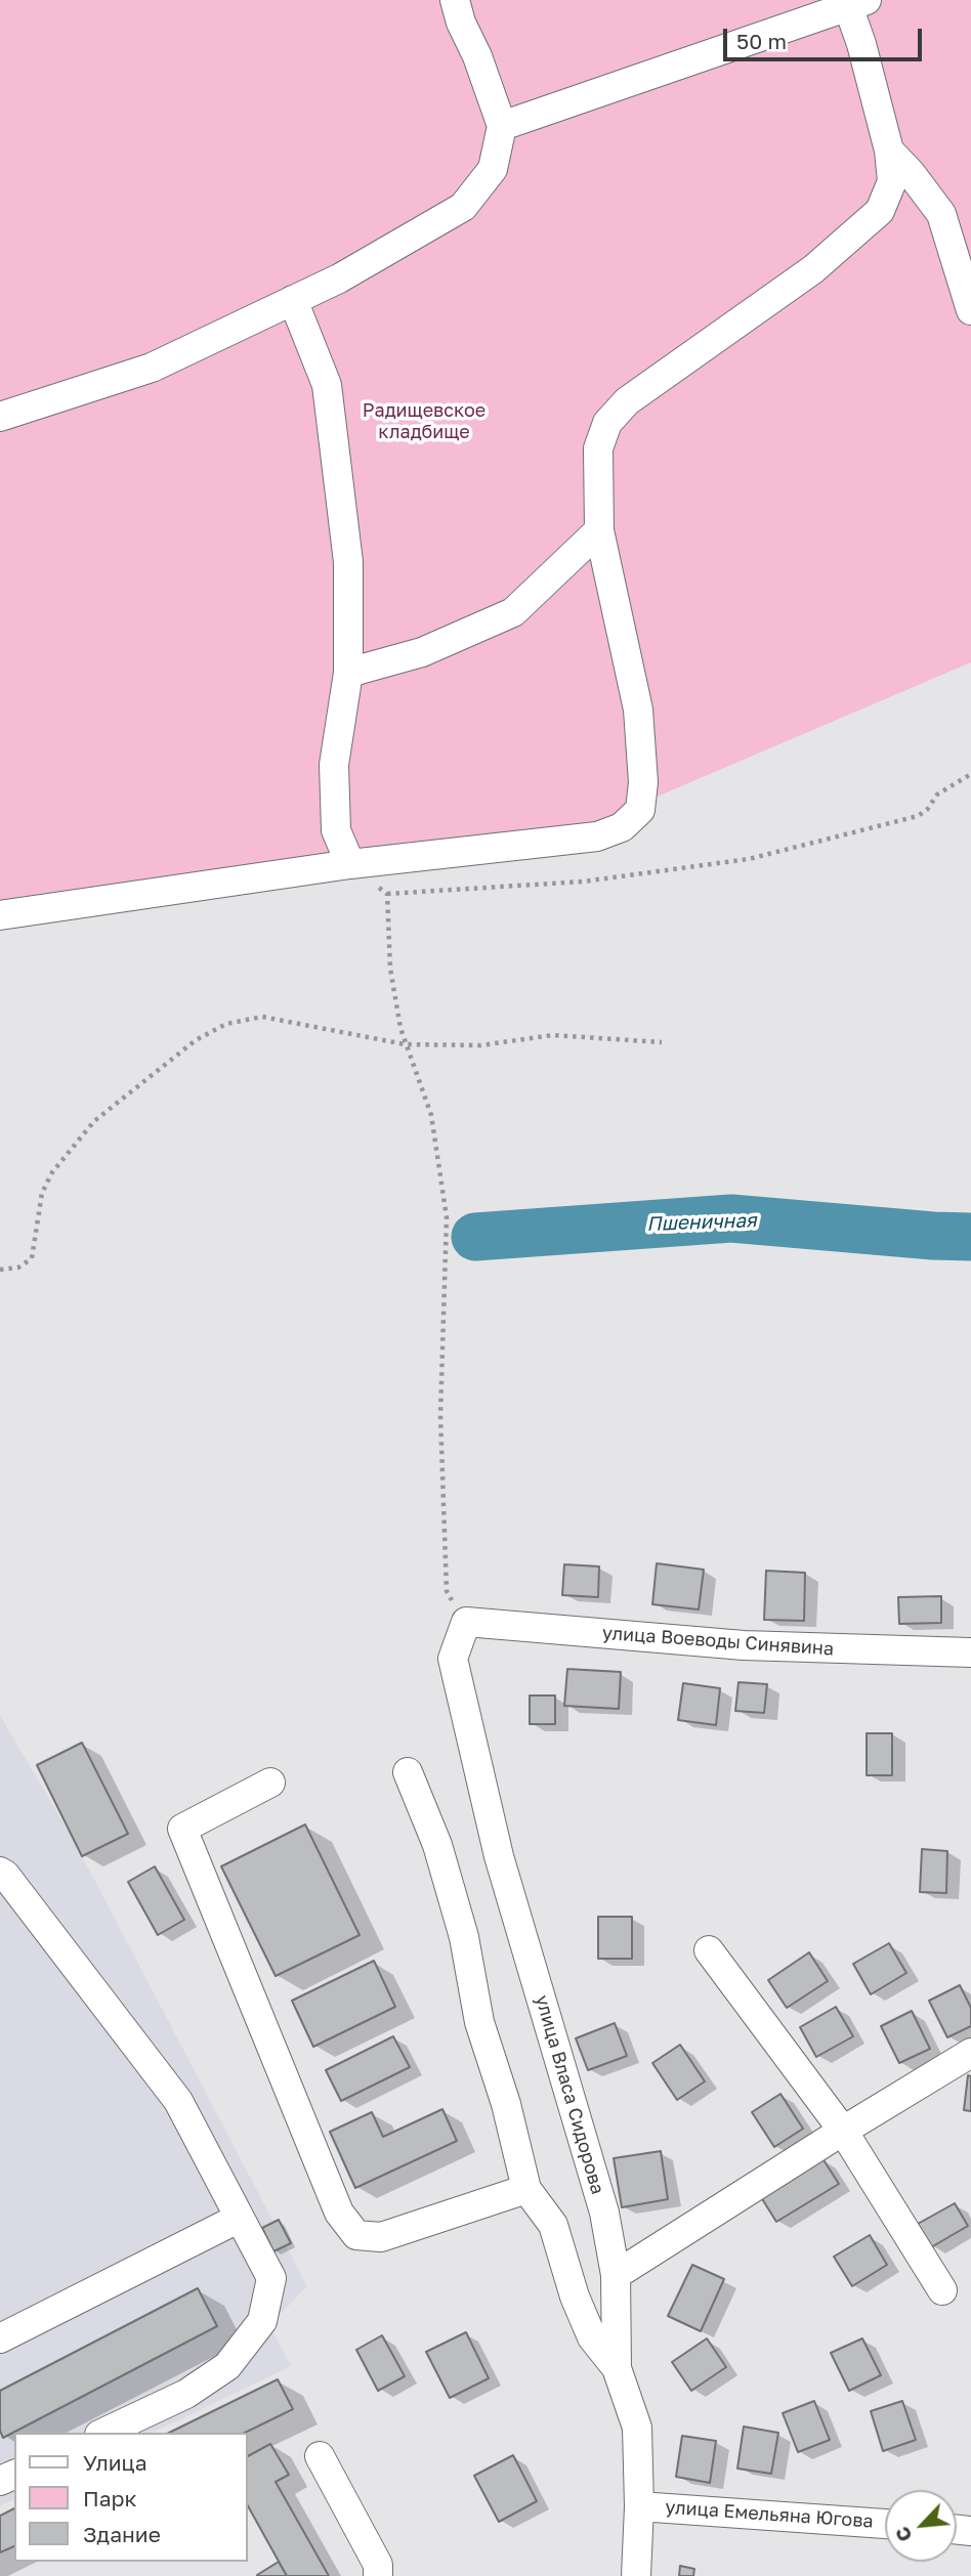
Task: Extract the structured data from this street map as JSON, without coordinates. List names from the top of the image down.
{
  "streets": {
    "street": ["улица Воеводы Синявина", "улица Власа Сидорова", "улица Емельяна Югова"]
  },
  "crossings": [
    ["улица Воеводы Синявина", "улица Власа Сидорова"],
    ["улица Власа Сидорова", "улица Емельяна Югова"]
  ],
  "water": ["Пшеничная"],
  "parks": ["Радищевское кладбище"],
  "legend": ["Улица", "Парк", "Здание"],
  "scale_bar": "50 m",
  "north": "bottom left"
}
